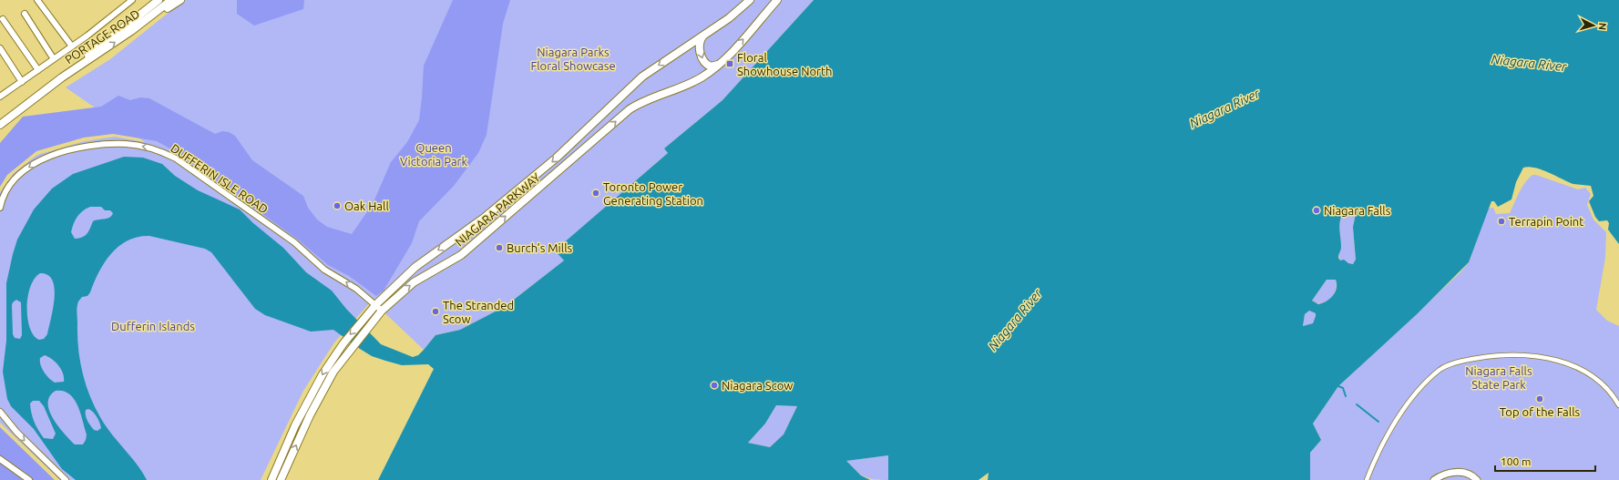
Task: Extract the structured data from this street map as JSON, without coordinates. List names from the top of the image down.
{
  "streets": {
    "main road": ["PORTAGE ROAD", "NIAGARA PARKWAY"],
    "street": ["DUFFERIN ISLE ROAD"]
  },
  "crossings": [
    ["DUFFERIN ISLE ROAD", "NIAGARA PARKWAY"]
  ],
  "one_way": ["DUFFERIN ISLE ROAD"],
  "water": ["Niagara River"],
  "parks": [
    "Niagara Parks Floral Showcase",
    "Queen Victoria Park",
    "Dufferin Islands",
    "Niagara Falls State Park"
  ],
  "places": {
    "transit": ["Floral Showhouse North"],
    "other": [
      "Toronto Power Generating Station",
      "Oak Hall",
      "Niagara Falls",
      "Terrapin Point",
      "Burch’s Mills",
      "The Stranded Scow",
      "Niagara Scow",
      "Top of the Falls"
    ]
  },
  "scale_bar": "100 m",
  "north": "right"
}
